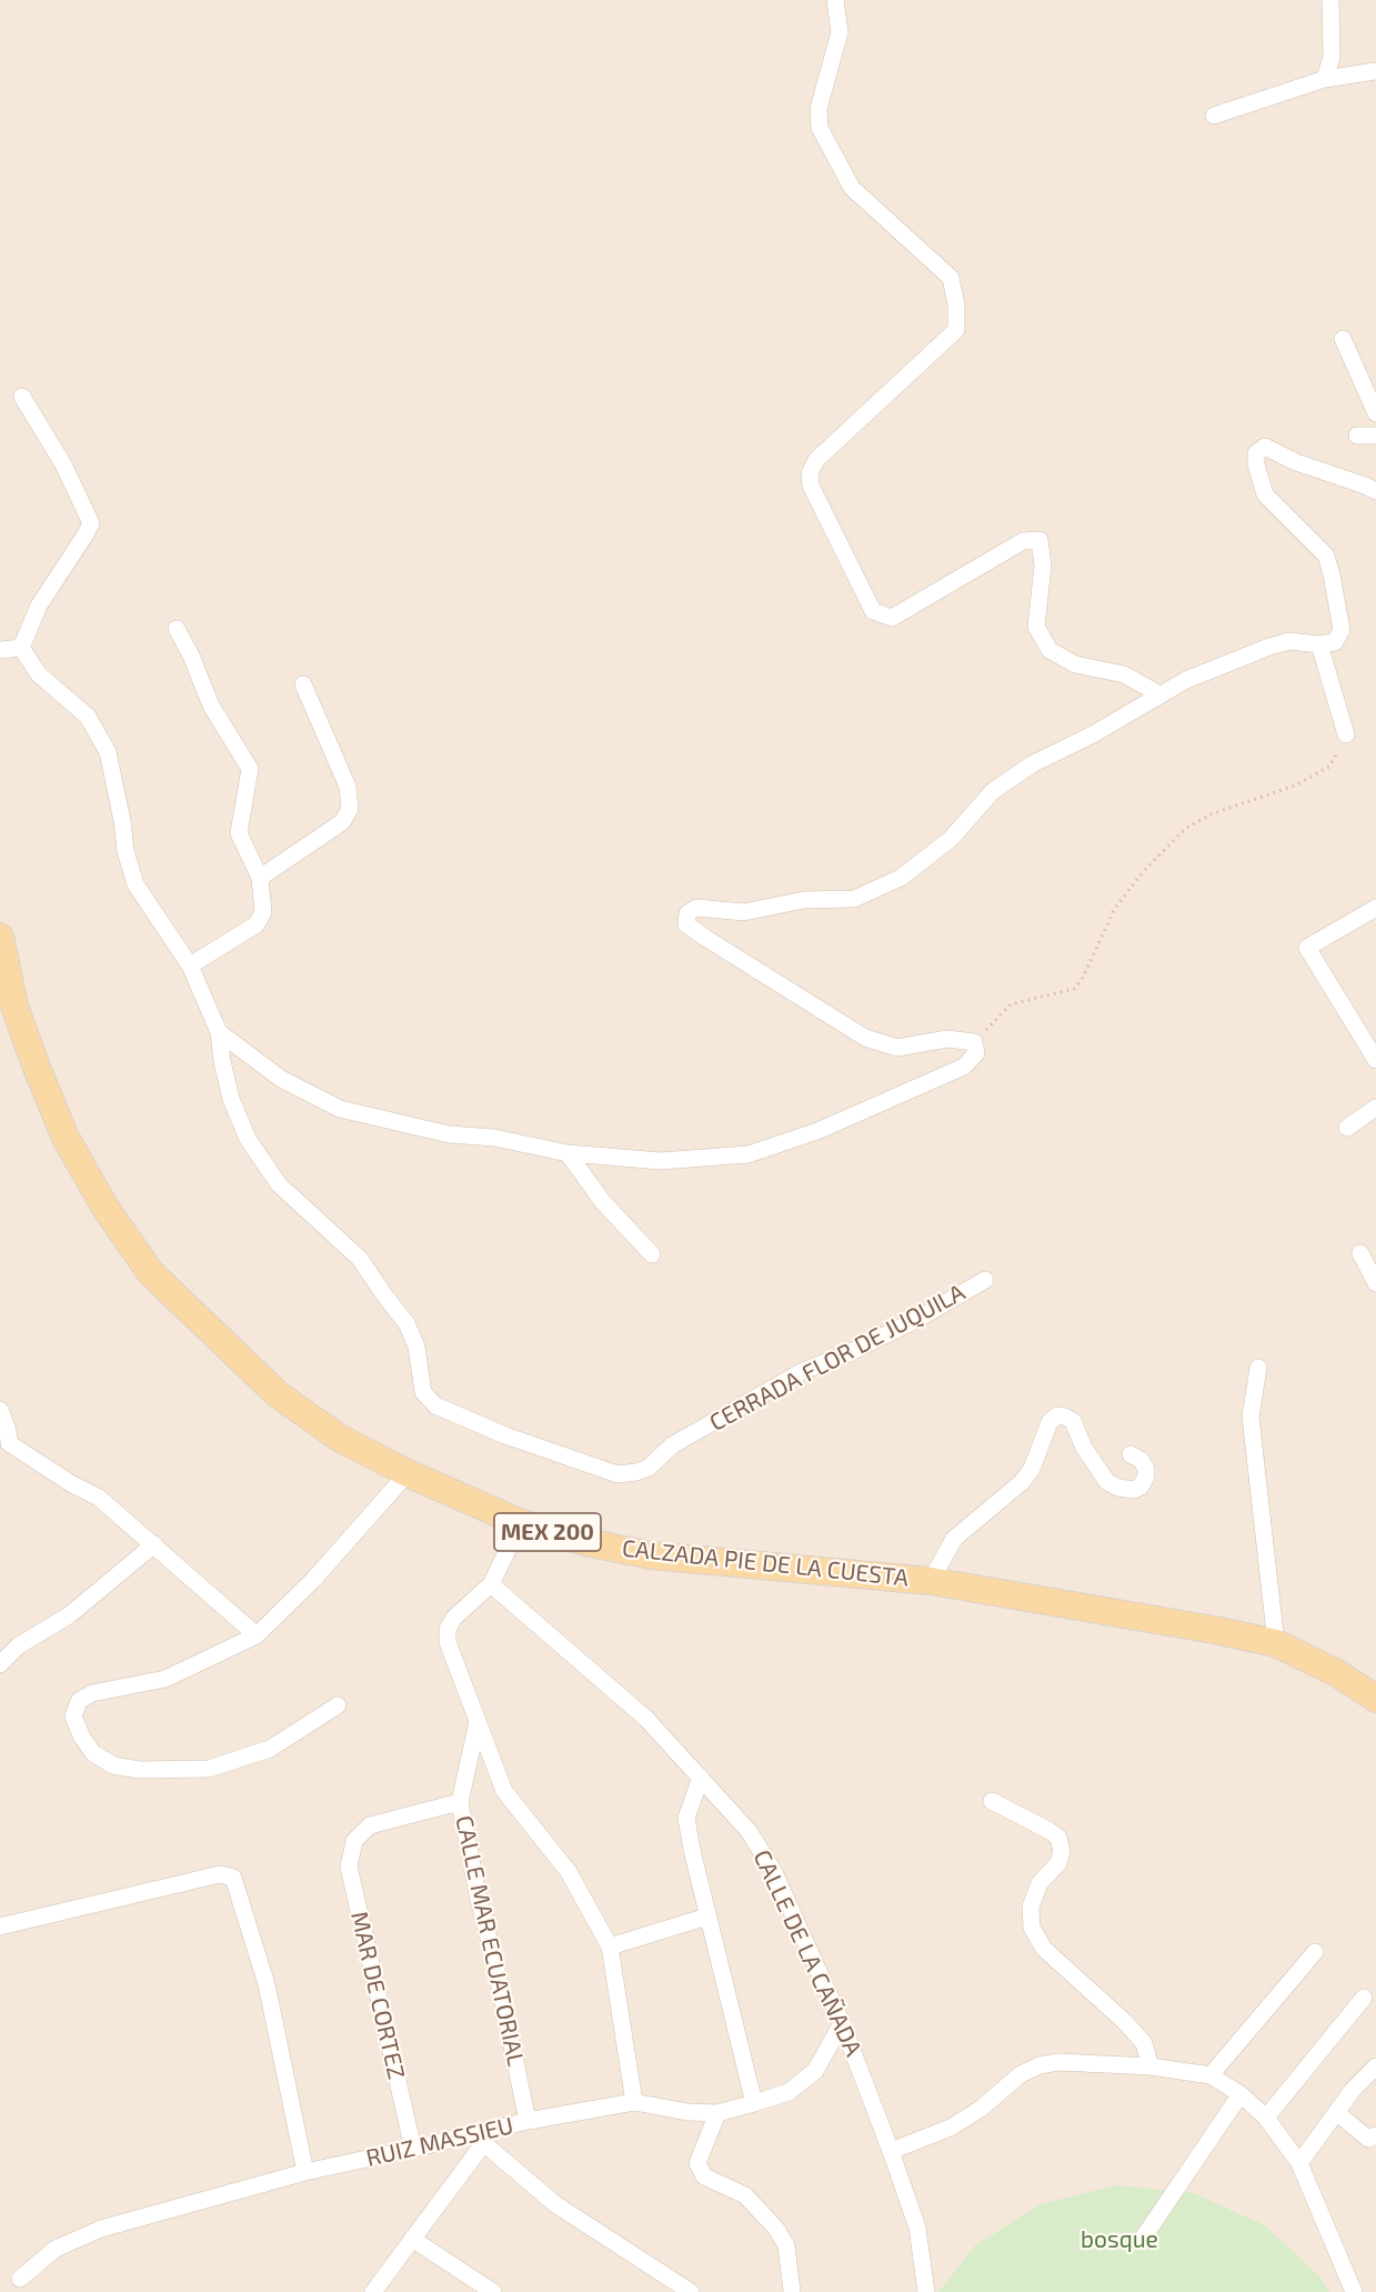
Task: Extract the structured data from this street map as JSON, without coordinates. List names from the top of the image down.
{
  "streets": {
    "main road": ["MEX 200", "CALZADA PIE DE LA CUESTA"],
    "street": [
      "CERRADA FLOR DE JUQUILA",
      "CALLE MAR ECUATORIAL",
      "CALLE DE LA CAÑADA",
      "MAR DE CORTEZ",
      "RUIZ MASSIEU"
    ]
  },
  "crossings": [
    ["CALLE MAR ECUATORIAL", "MAR DE CORTEZ"],
    ["CALLE MAR ECUATORIAL", "RUIZ MASSIEU"],
    ["CALLE DE LA CAÑADA", "RUIZ MASSIEU"],
    ["MAR DE CORTEZ", "RUIZ MASSIEU"]
  ],
  "parks": ["bosque"]
}
